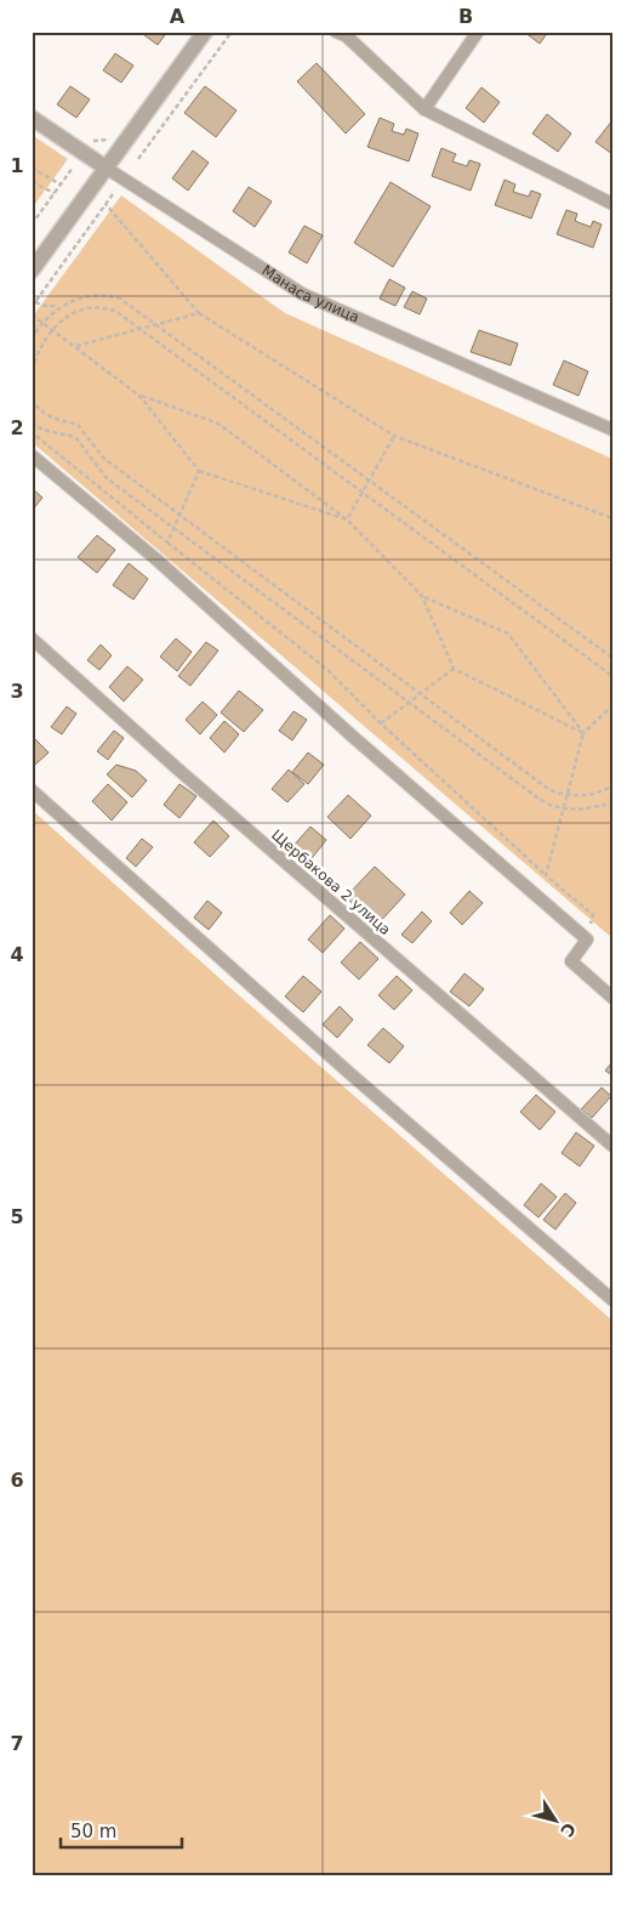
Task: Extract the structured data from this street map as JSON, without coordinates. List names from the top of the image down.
{
  "streets": {
    "street": ["Манаса улица", "Щербакова 2 улица"]
  },
  "scale_bar": "50 m",
  "north": "bottom right",
  "grid": {
    "columns": ["A", "B"],
    "rows": [
      "1",
      "2",
      "3",
      "4",
      "5",
      "6",
      "7"
    ]
  }
}
